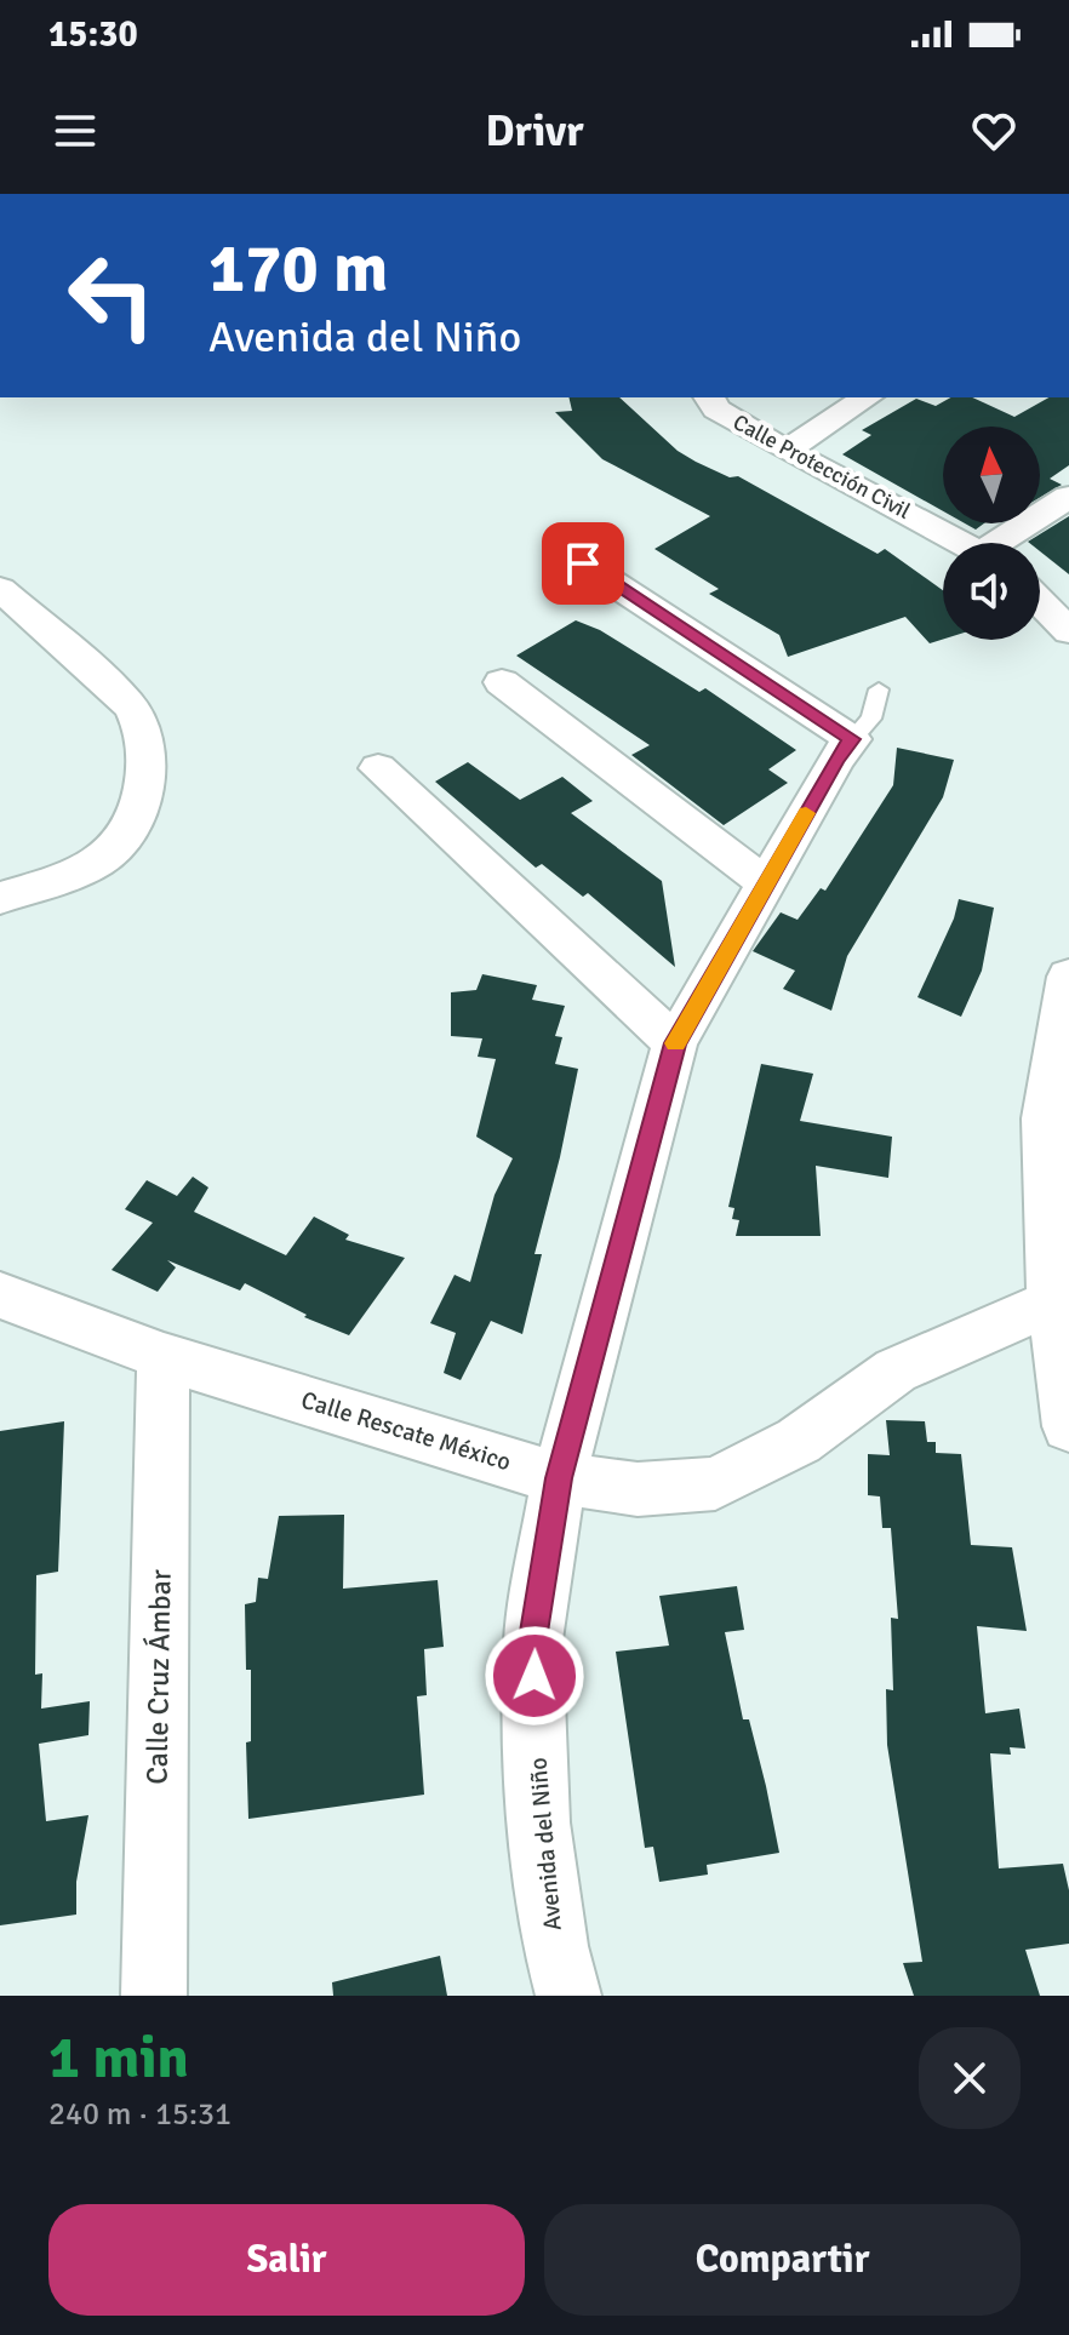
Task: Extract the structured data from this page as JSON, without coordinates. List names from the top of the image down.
{
  "streets": {
    "street": [
      "Calle Protección Civil",
      "Calle Rescate México",
      "Calle Cruz Ámbar",
      "Avenida del Niño"
    ]
  },
  "crossings": [
    ["Calle Rescate México", "Calle Cruz Ámbar"],
    ["Calle Rescate México", "Avenida del Niño"]
  ],
  "north": "top",
  "page": {
    "status": "15:30",
    "header": "Drivr",
    "turn": ["170 m", "Avenida del Niño"],
    "heading": ["1 min", "240 m · 15:31"],
    "buttons": ["Salir", "Compartir"]
  }
}
